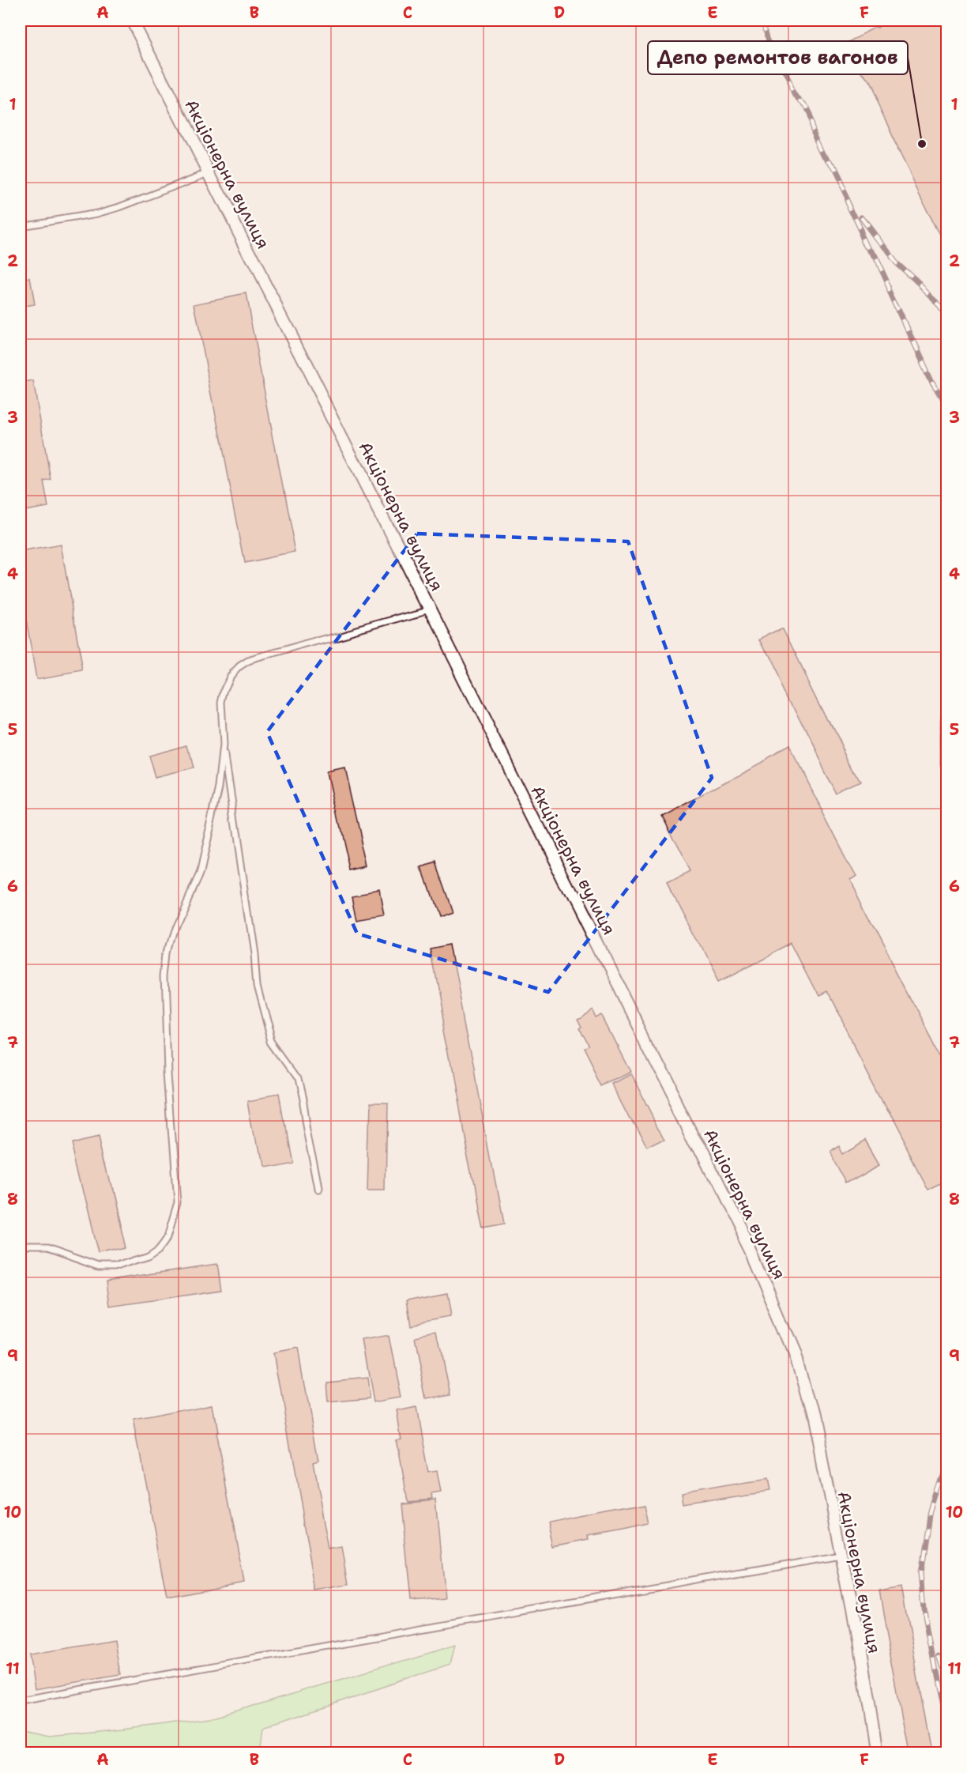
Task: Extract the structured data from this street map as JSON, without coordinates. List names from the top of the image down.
{
  "streets": {
    "street": ["Акціонерна вулиця"]
  },
  "places": ["Депо ремонтов вагонов"],
  "grid": {
    "columns": [
      "A",
      "B",
      "C",
      "D",
      "E",
      "F"
    ],
    "rows": [
      "1",
      "2",
      "3",
      "4",
      "5",
      "6",
      "7",
      "8",
      "9",
      "10",
      "11"
    ]
  }
}
